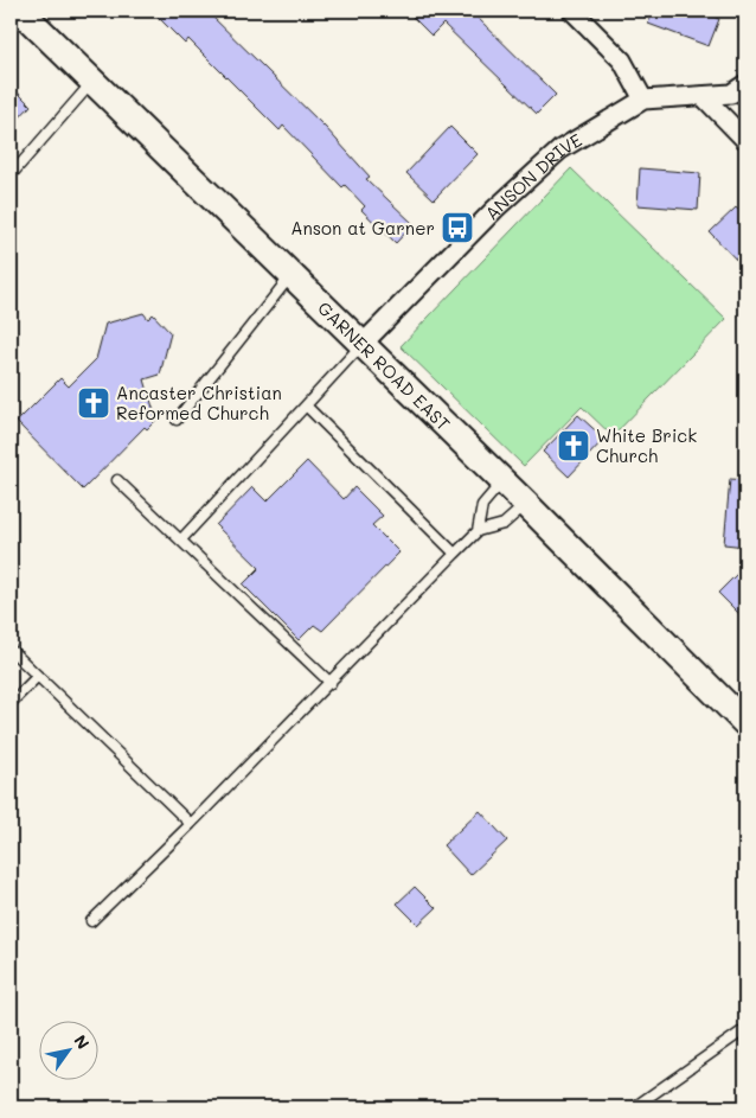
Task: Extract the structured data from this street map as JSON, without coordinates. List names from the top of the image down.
{
  "streets": {
    "main road": ["GARNER ROAD EAST"],
    "street": ["ANSON DRIVE"]
  },
  "crossings": [
    ["ANSON DRIVE", "GARNER ROAD EAST"]
  ],
  "places": {
    "bus stop": ["Anson at Garner"],
    "church": ["Ancaster Christian Reformed Church", "White Brick Church"]
  },
  "north": "top right"
}
